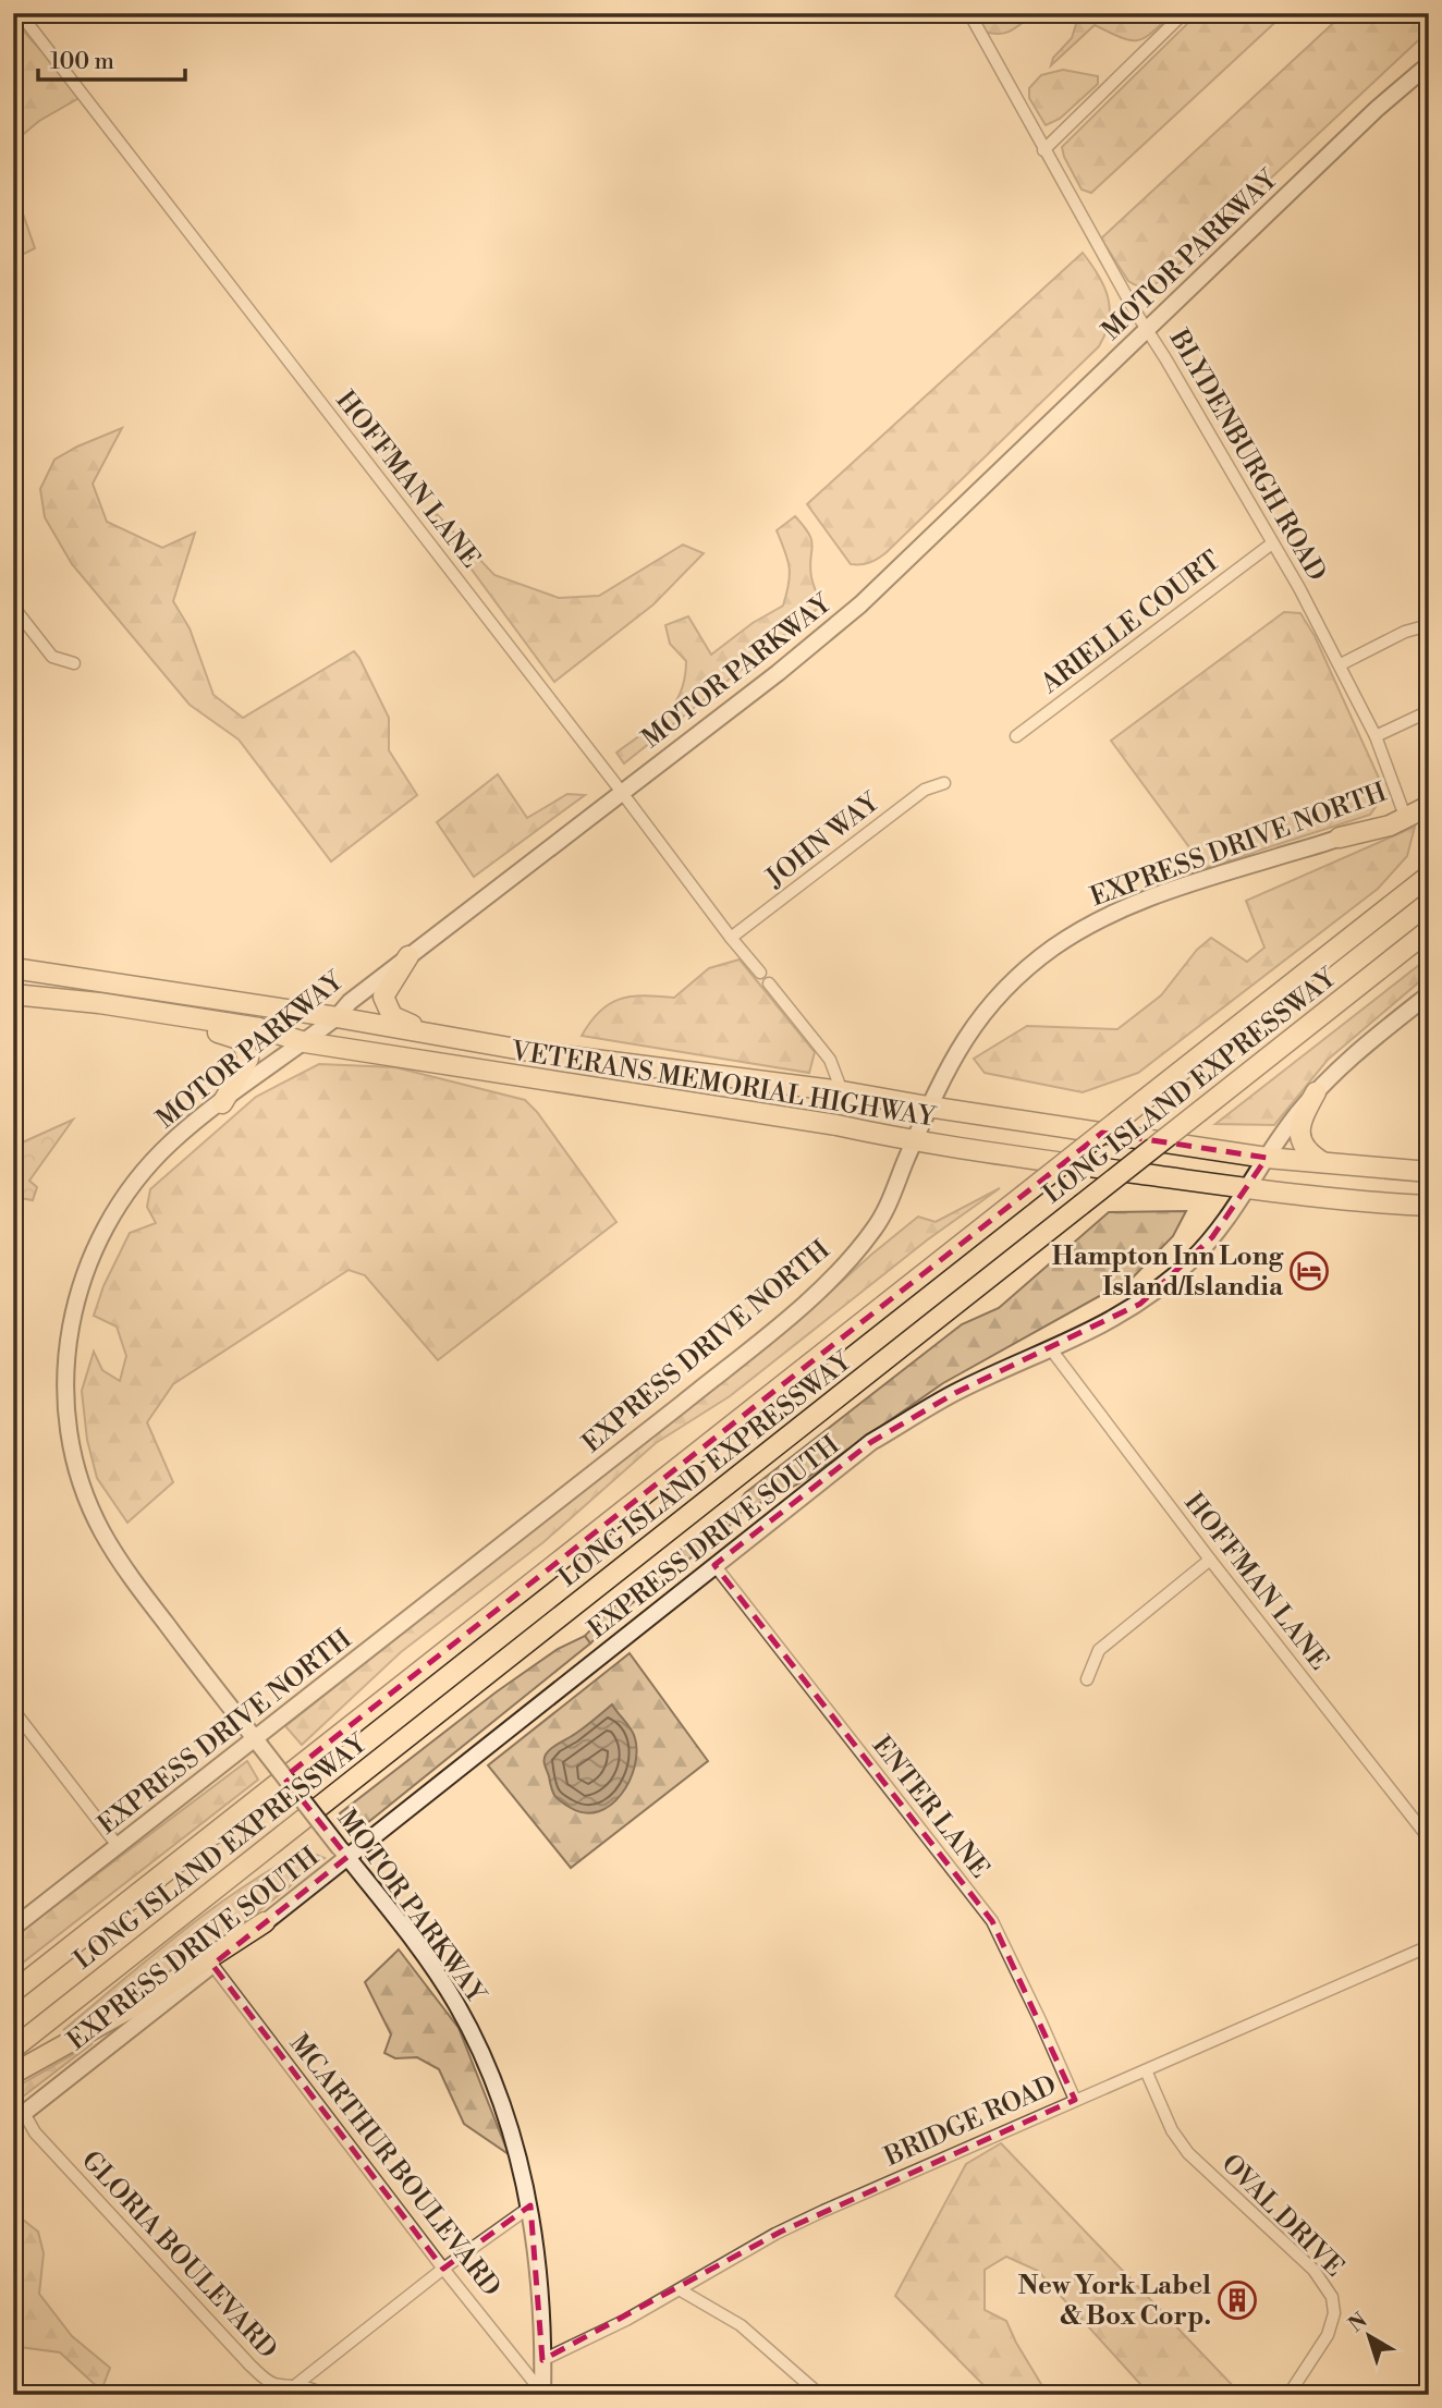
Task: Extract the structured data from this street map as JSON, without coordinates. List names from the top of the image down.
{
  "streets": {
    "highway": ["VETERANS MEMORIAL HIGHWAY", "LONG ISLAND EXPRESSWAY"],
    "main road": ["MOTOR PARKWAY", "EXPRESS DRIVE NORTH", "EXPRESS DRIVE SOUTH"],
    "street": [
      "BLYDENBURGH ROAD",
      "HOFFMAN LANE",
      "ARIELLE COURT",
      "JOHN WAY",
      "ENTER LANE",
      "BRIDGE ROAD",
      "MCARTHUR BOULEVARD",
      "OVAL DRIVE",
      "GLORIA BOULEVARD"
    ]
  },
  "crossings": [
    ["MOTOR PARKWAY", "BLYDENBURGH ROAD"],
    ["MOTOR PARKWAY", "HOFFMAN LANE"],
    ["MOTOR PARKWAY", "EXPRESS DRIVE NORTH"],
    ["MOTOR PARKWAY", "VETERANS MEMORIAL HIGHWAY"],
    ["MOTOR PARKWAY", "EXPRESS DRIVE SOUTH"],
    ["MOTOR PARKWAY", "BRIDGE ROAD"],
    ["MOTOR PARKWAY", "MCARTHUR BOULEVARD"],
    ["BLYDENBURGH ROAD", "ARIELLE COURT"],
    ["BLYDENBURGH ROAD", "EXPRESS DRIVE NORTH"],
    ["HOFFMAN LANE", "JOHN WAY"],
    ["HOFFMAN LANE", "EXPRESS DRIVE SOUTH"],
    ["EXPRESS DRIVE NORTH", "VETERANS MEMORIAL HIGHWAY"],
    ["VETERANS MEMORIAL HIGHWAY", "EXPRESS DRIVE SOUTH"],
    ["EXPRESS DRIVE SOUTH", "ENTER LANE"],
    ["EXPRESS DRIVE SOUTH", "MCARTHUR BOULEVARD"],
    ["EXPRESS DRIVE SOUTH", "GLORIA BOULEVARD"],
    ["ENTER LANE", "BRIDGE ROAD"],
    ["BRIDGE ROAD", "OVAL DRIVE"]
  ],
  "places": {
    "hotel": ["Hampton Inn Long Island/Islandia"],
    "building": ["New York Label & Box Corp."]
  },
  "scale_bar": "100 m",
  "north": "top left"
}
